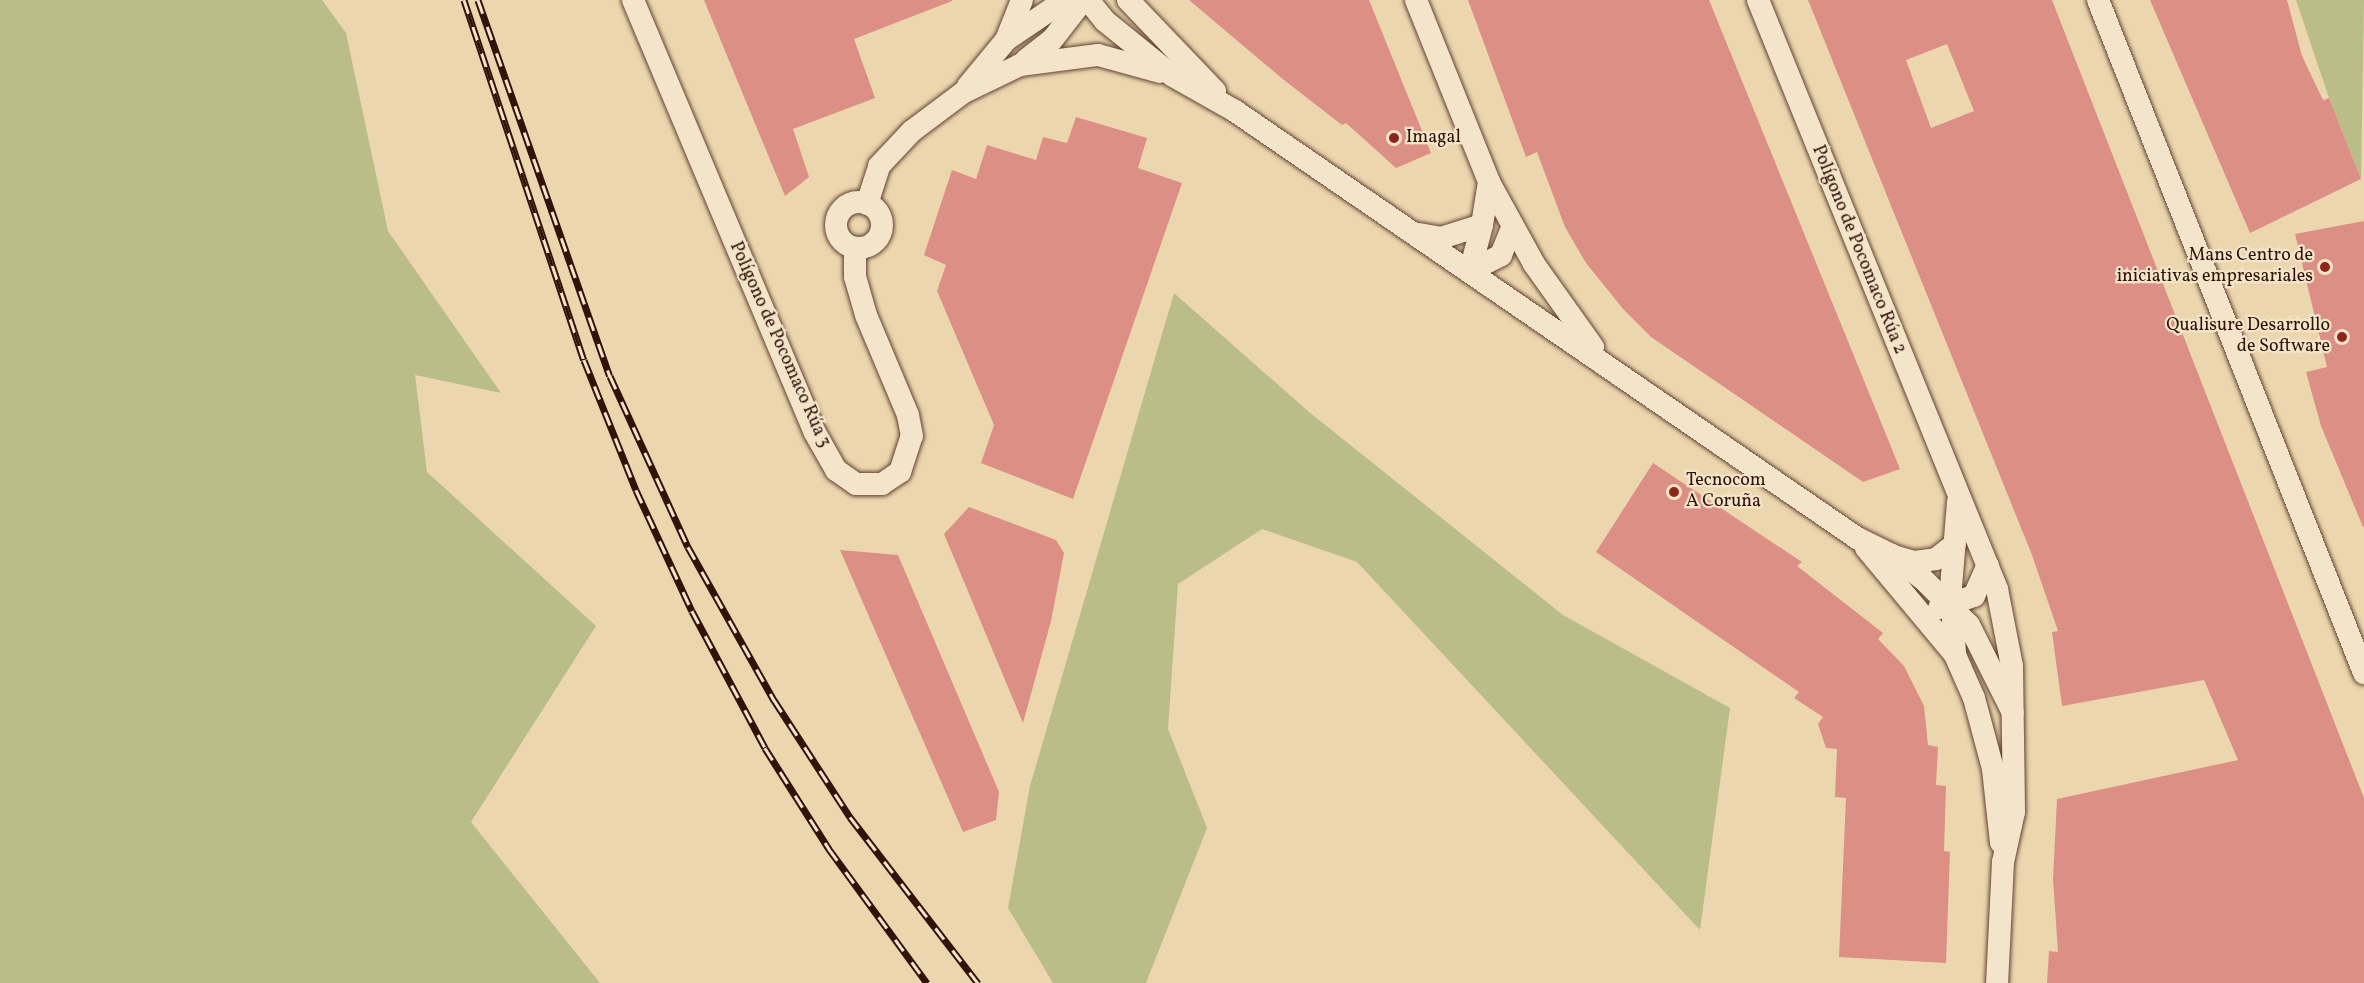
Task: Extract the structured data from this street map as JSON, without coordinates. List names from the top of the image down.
{
  "streets": {
    "street": ["Polígono de Pocomaco Rúa 2", "Polígono de Pocomaco Rúa 3"]
  },
  "places": [
    "Imagal",
    "Mans Centro de iniciativas empresariales",
    "Qualisure Desarrollo de Software",
    "Tecnocom A Coruña"
  ]
}
